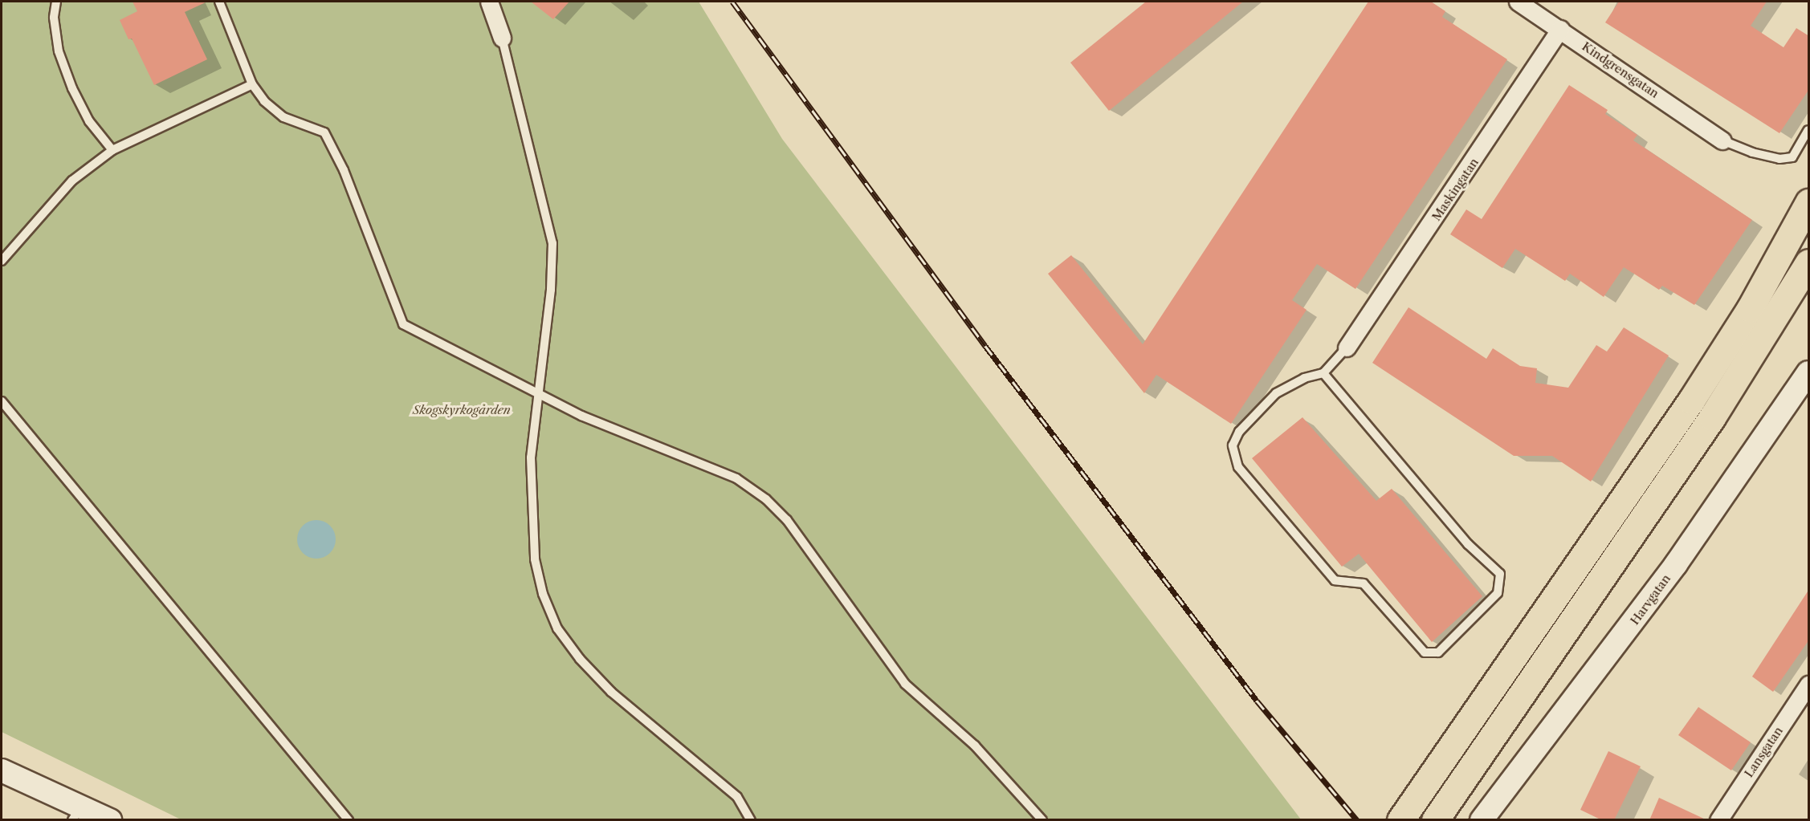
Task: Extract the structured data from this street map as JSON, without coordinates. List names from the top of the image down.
{
  "streets": {
    "street": [
      "Kindgrensgatan",
      "Maskingatan",
      "Harvgatan",
      "Lansgatan"
    ]
  },
  "crossings": [
    ["Kindgrensgatan", "Maskingatan"]
  ],
  "parks": ["Skogskyrkogården"]
}
